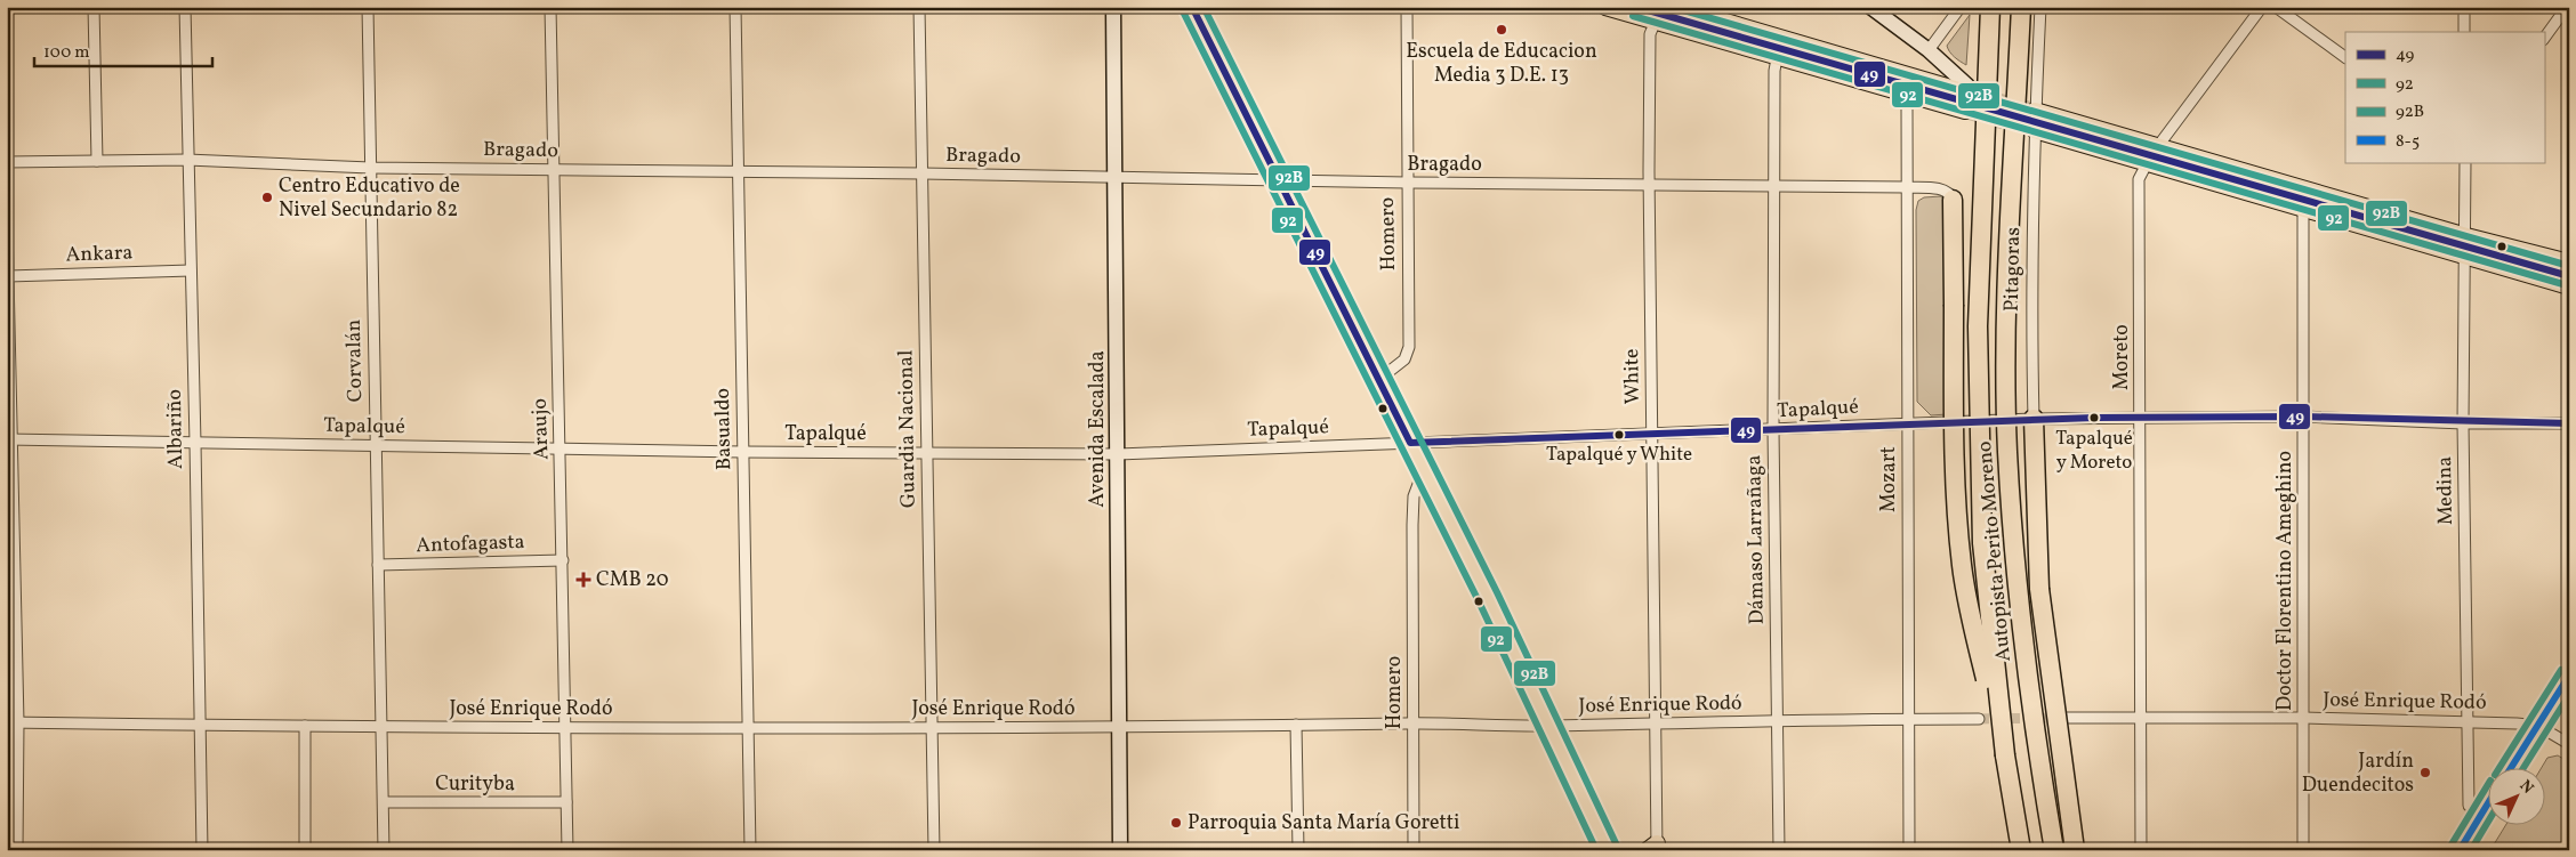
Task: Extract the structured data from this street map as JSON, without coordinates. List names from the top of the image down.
{
  "streets": {
    "highway": ["Autopista Perito Moreno"],
    "street": [
      "Bragado",
      "Homero",
      "Ankara",
      "Pitagoras",
      "Moreto",
      "Corvalán",
      "White",
      "Tapalqué",
      "Albariño",
      "Araujo",
      "Basualdo",
      "Guardia Nacional",
      "Avenida Escalada",
      "Mozart",
      "Medina",
      "Dámaso Larrañaga",
      "Antofagasta",
      "Doctor Florentino Ameghino",
      "José Enrique Rodó",
      "Curityba"
    ]
  },
  "crossings": [
    ["Bragado", "Homero"],
    ["Bragado", "Corvalán"],
    ["Bragado", "White"],
    ["Bragado", "Albariño"],
    ["Bragado", "Araujo"],
    ["Bragado", "Basualdo"],
    ["Bragado", "Guardia Nacional"],
    ["Bragado", "Avenida Escalada"],
    ["Bragado", "Mozart"],
    ["Bragado", "Dámaso Larrañaga"],
    ["Homero", "José Enrique Rodó"],
    ["Ankara", "Albariño"],
    ["Pitagoras", "Tapalqué"],
    ["Moreto", "Tapalqué"],
    ["Moreto", "José Enrique Rodó"],
    ["Corvalán", "Tapalqué"],
    ["Corvalán", "Antofagasta"],
    ["Corvalán", "José Enrique Rodó"],
    ["Corvalán", "Curityba"],
    ["White", "Tapalqué"],
    ["White", "José Enrique Rodó"],
    ["Tapalqué", "Albariño"],
    ["Tapalqué", "Araujo"],
    ["Tapalqué", "Basualdo"],
    ["Tapalqué", "Guardia Nacional"],
    ["Tapalqué", "Avenida Escalada"],
    ["Tapalqué", "Mozart"],
    ["Tapalqué", "Medina"],
    ["Tapalqué", "Dámaso Larrañaga"],
    ["Tapalqué", "Doctor Florentino Ameghino"],
    ["Albariño", "José Enrique Rodó"],
    ["Araujo", "Antofagasta"],
    ["Araujo", "José Enrique Rodó"],
    ["Araujo", "Curityba"],
    ["Basualdo", "José Enrique Rodó"],
    ["Guardia Nacional", "José Enrique Rodó"],
    ["Avenida Escalada", "José Enrique Rodó"],
    ["Mozart", "José Enrique Rodó"],
    ["Medina", "José Enrique Rodó"],
    ["Dámaso Larrañaga", "José Enrique Rodó"],
    ["Doctor Florentino Ameghino", "José Enrique Rodó"]
  ],
  "places": {
    "other": [
      "Escuela de Educacion Media 3 D.E. 13",
      "Centro Educativo de Nivel Secundario 82",
      "Tapalqué y Moreto",
      "Tapalqué y White",
      "Jardín Duendecitos",
      "Parroquia Santa María Goretti"
    ],
    "health": ["CMB 20"]
  },
  "lines": [
    "transit line 49",
    "transit line 92B",
    "transit line 92",
    "transit line 8-5"
  ],
  "legend": [
    "49",
    "92",
    "92B",
    "8-5"
  ],
  "scale_bar": "100 m",
  "north": "top right"
}
